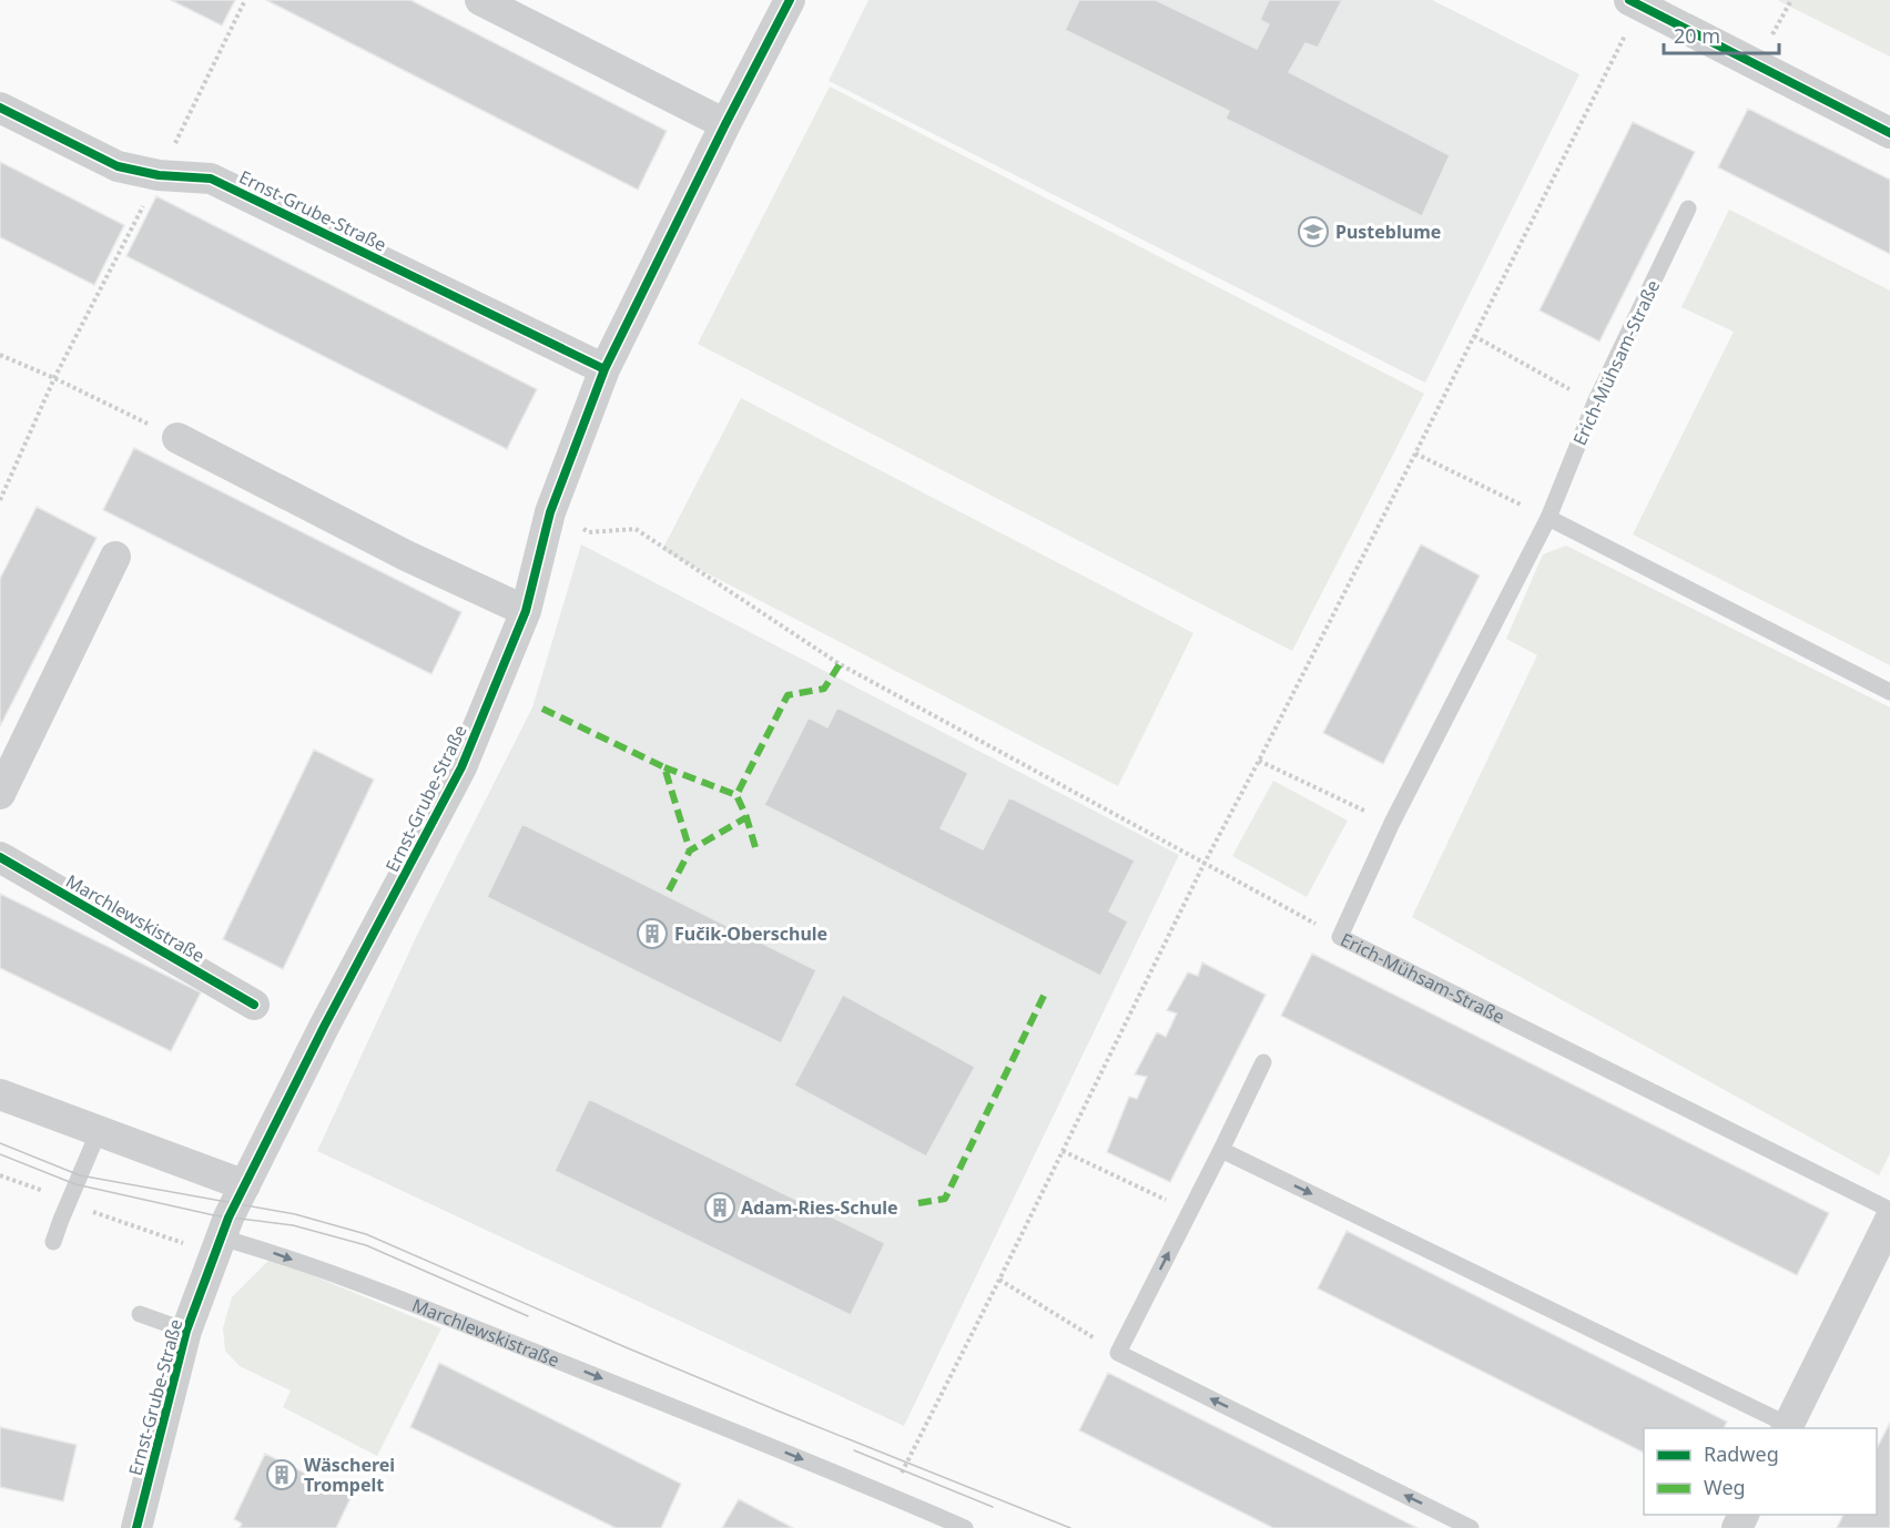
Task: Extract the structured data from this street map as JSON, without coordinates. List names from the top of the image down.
{
  "streets": {
    "street": ["Ernst-Grube-Straße", "Marchlewskistraße"],
    "lane": ["Erich-Mühsam-Straße"]
  },
  "crossings": [
    ["Ernst-Grube-Straße", "Marchlewskistraße"]
  ],
  "one_way": ["Marchlewskistraße"],
  "places": {
    "school or university": ["Pusteblume"],
    "building": ["Fučik-Oberschule", "Adam-Ries-Schule", "Wäscherei Trompelt"]
  },
  "legend": ["Radweg", "Weg"],
  "scale_bar": "20 m"
}
